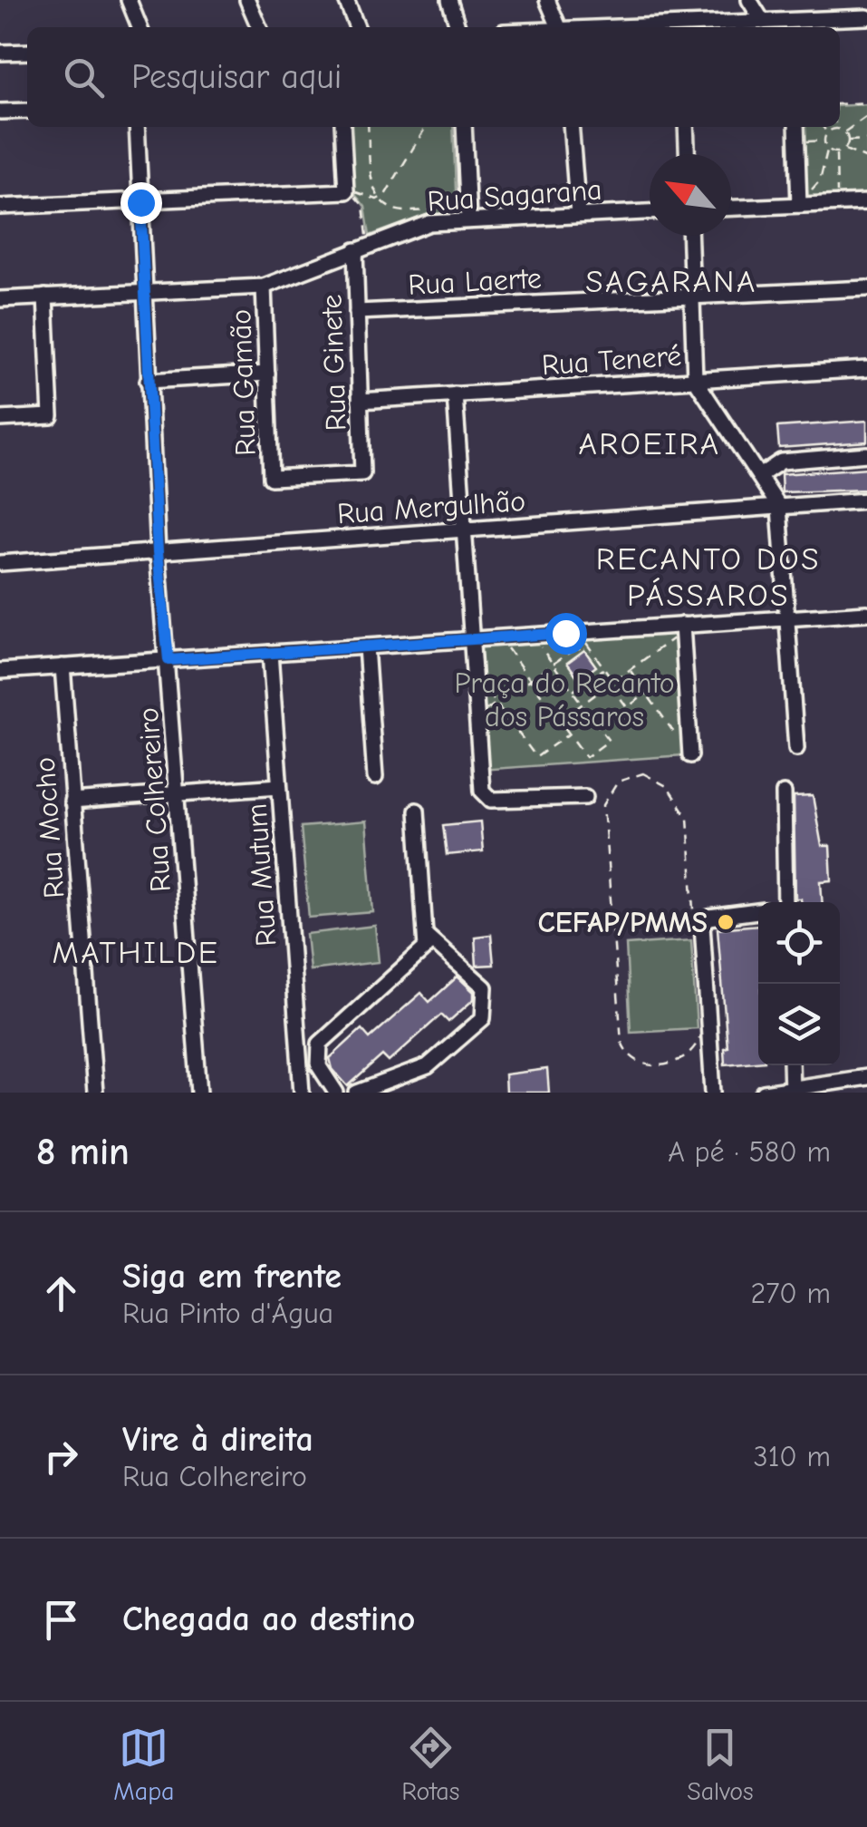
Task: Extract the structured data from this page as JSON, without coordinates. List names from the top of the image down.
{
  "streets": {
    "street": [
      "Rua Sagarana",
      "Rua Laerte",
      "Rua Teneré",
      "Rua Ginete",
      "Rua Gamão",
      "Rua Mergulhão",
      "Rua Colhereiro",
      "Rua Mocho",
      "Rua Mutum"
    ]
  },
  "crossings": [
    ["Rua Sagarana", "Rua Ginete"],
    ["Rua Sagarana", "Rua Gamão"],
    ["Rua Sagarana", "Rua Colhereiro"],
    ["Rua Laerte", "Rua Ginete"],
    ["Rua Teneré", "Rua Ginete"],
    ["Rua Ginete", "Rua Gamão"],
    ["Rua Mergulhão", "Rua Colhereiro"]
  ],
  "districts": [
    "SAGARANA",
    "AROEIRA",
    "RECANTO DOS PÁSSAROS",
    "MATHILDE"
  ],
  "parks": ["Praça do Recanto dos Pássaros"],
  "places": ["CEFAP/PMMS"],
  "north": "top left",
  "page": {
    "search": "Pesquisar aqui",
    "heading": ["8 min", "A pé · 580 m"],
    "list": [
      ["Siga em frente", "Rua Pinto d'Água", "270 m"],
      ["Vire à direita", "Rua Colhereiro", "310 m"],
      "Chegada ao destino"
    ],
    "nav": ["Mapa", "Rotas", "Salvos"]
  }
}
